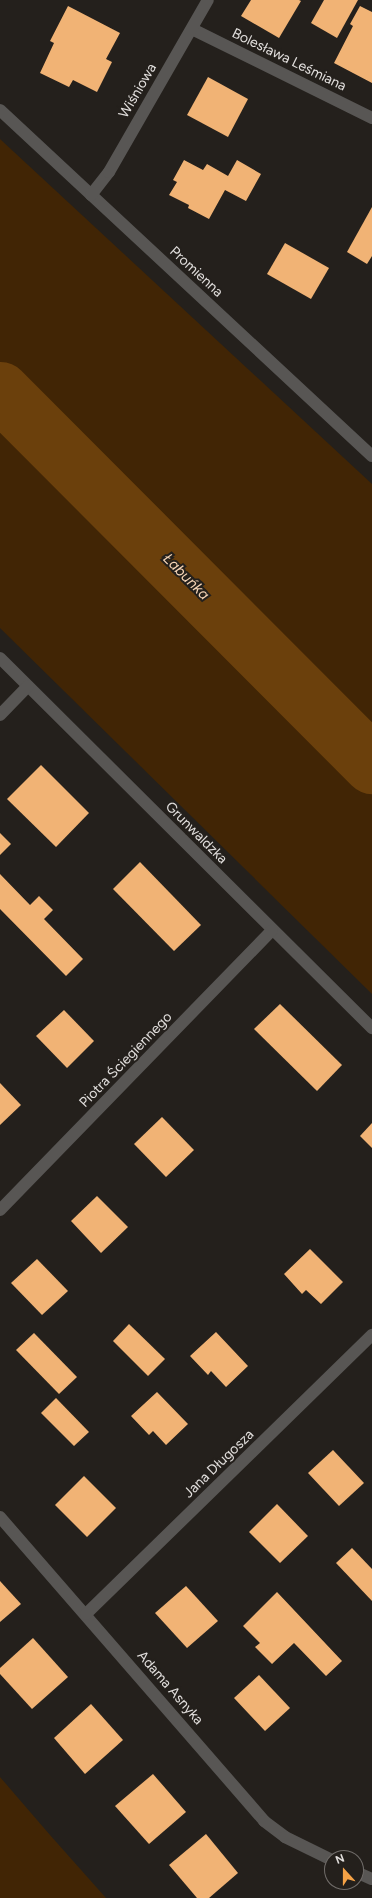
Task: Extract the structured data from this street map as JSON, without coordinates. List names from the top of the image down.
{
  "streets": {
    "street": [
      "Bolesława Leśmiana",
      "Wiśniowa",
      "Promienna",
      "Grunwaldzka",
      "Piotra Ściegiennego",
      "Jana Długosza",
      "Adama Asnyka"
    ]
  },
  "crossings": [
    ["Bolesława Leśmiana", "Wiśniowa"],
    ["Wiśniowa", "Promienna"],
    ["Grunwaldzka", "Piotra Ściegiennego"],
    ["Jana Długosza", "Adama Asnyka"]
  ],
  "water": ["Łabuńka"],
  "north": "top"
}
